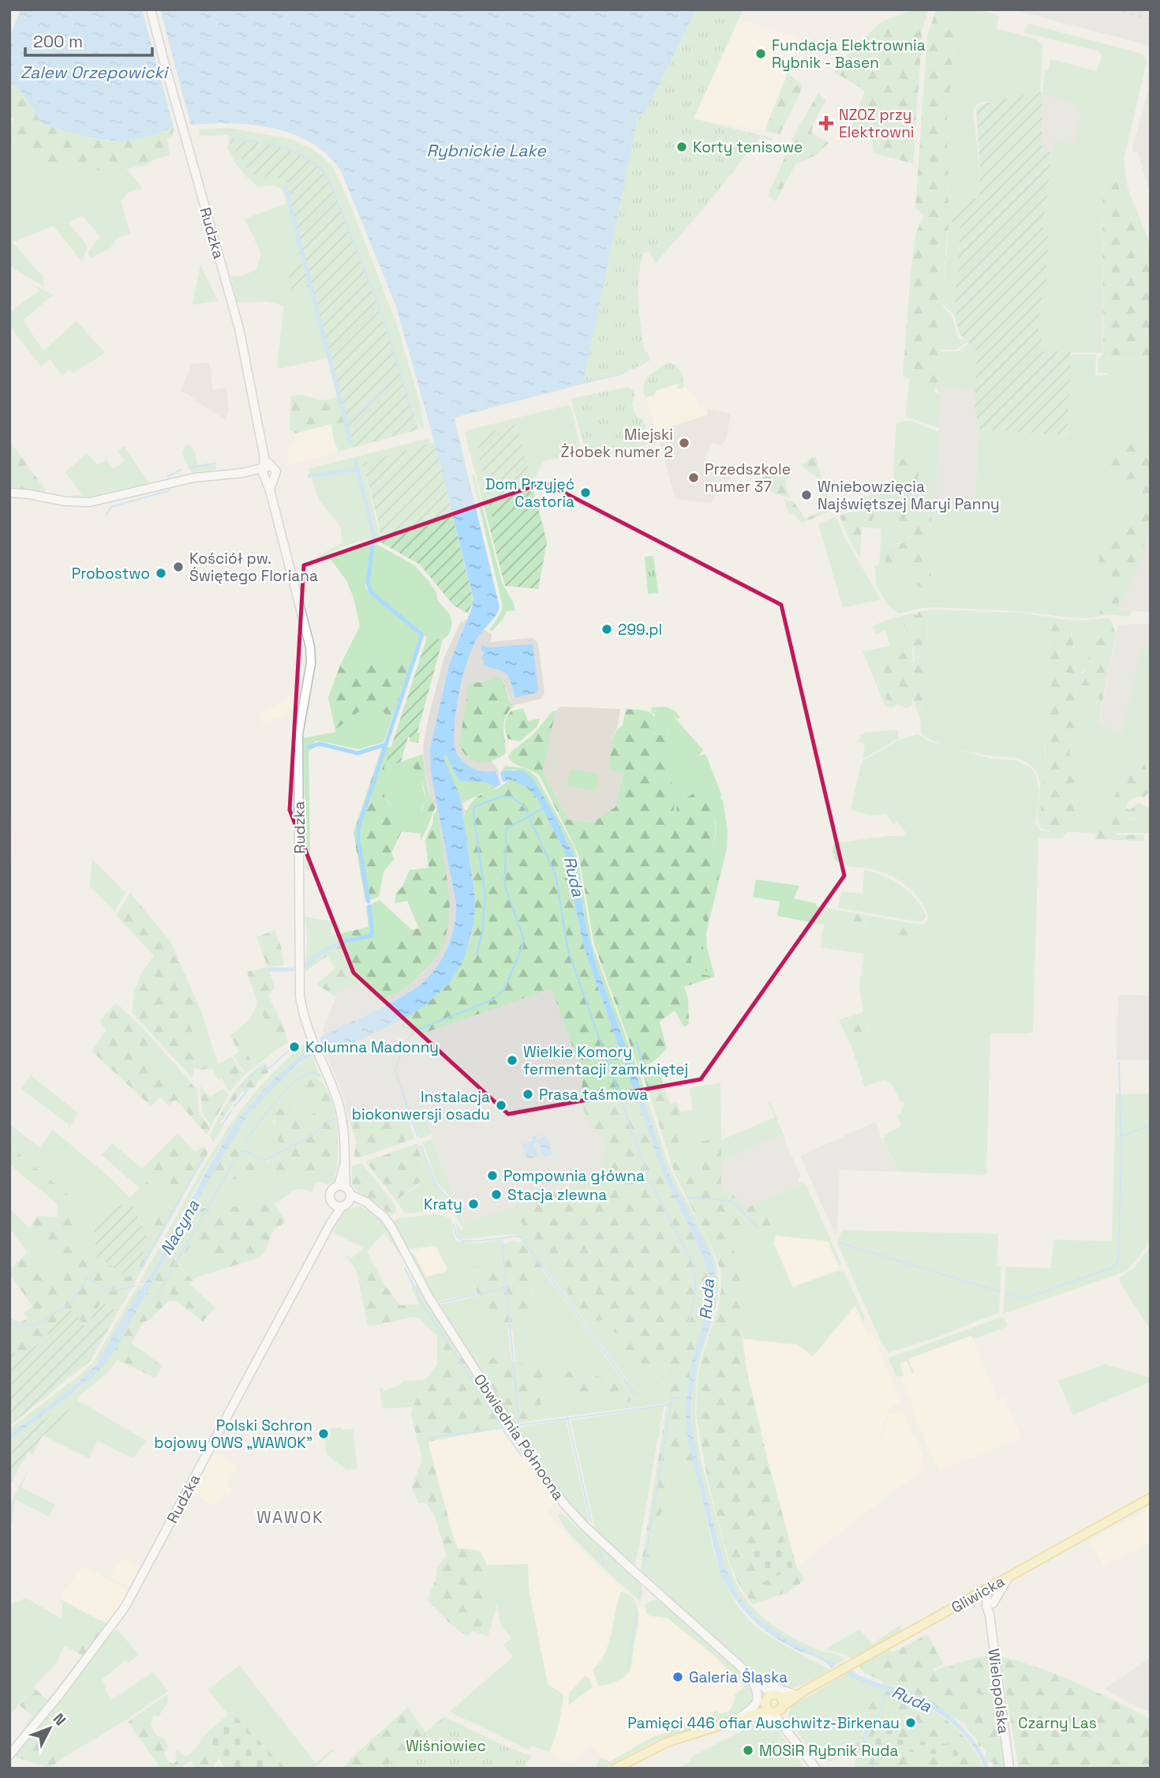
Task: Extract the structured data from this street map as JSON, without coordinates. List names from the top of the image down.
{
  "streets": {
    "main road": [
      "Rudzka",
      "Obwiednia Północna",
      "Gliwicka",
      "Wielopolska"
    ]
  },
  "crossings": [
    ["Rudzka", "Obwiednia Północna"],
    ["Obwiednia Północna", "Gliwicka"],
    ["Gliwicka", "Wielopolska"]
  ],
  "districts": ["WAWOK"],
  "water": [
    "Zalew Orzepowicki",
    "Rybnickie Lake",
    "Ruda",
    "Nacyna"
  ],
  "parks": ["Czarny Las", "Wiśniowiec"],
  "places": {
    "other": [
      "Fundacja Elektrownia Rybnik - Basen",
      "Korty tenisowe",
      "Miejski Żłobek numer 2",
      "Przedszkole numer 37",
      "Dom Przyjęć Castoria",
      "Wniebowzięcia Najświętszej Maryi Panny",
      "Kościół pw. Świętego Floriana",
      "Probostwo",
      "299.pl",
      "Kolumna Madonny",
      "Wielkie Komory fermentacji zamkniętej",
      "Prasa taśmowa",
      "Instalacja biokonwersji osadu",
      "Pompownia główna",
      "Stacja zlewna",
      "Kraty",
      "Polski Schron bojowy OWS „WAWOK”",
      "Galeria Śląska",
      "Pamięci 446 ofiar Auschwitz-Birkenau",
      "MOSiR Rybnik Ruda"
    ],
    "health": ["NZOZ przy Elektrowni"]
  },
  "scale_bar": "200 m",
  "north": "top right"
}
